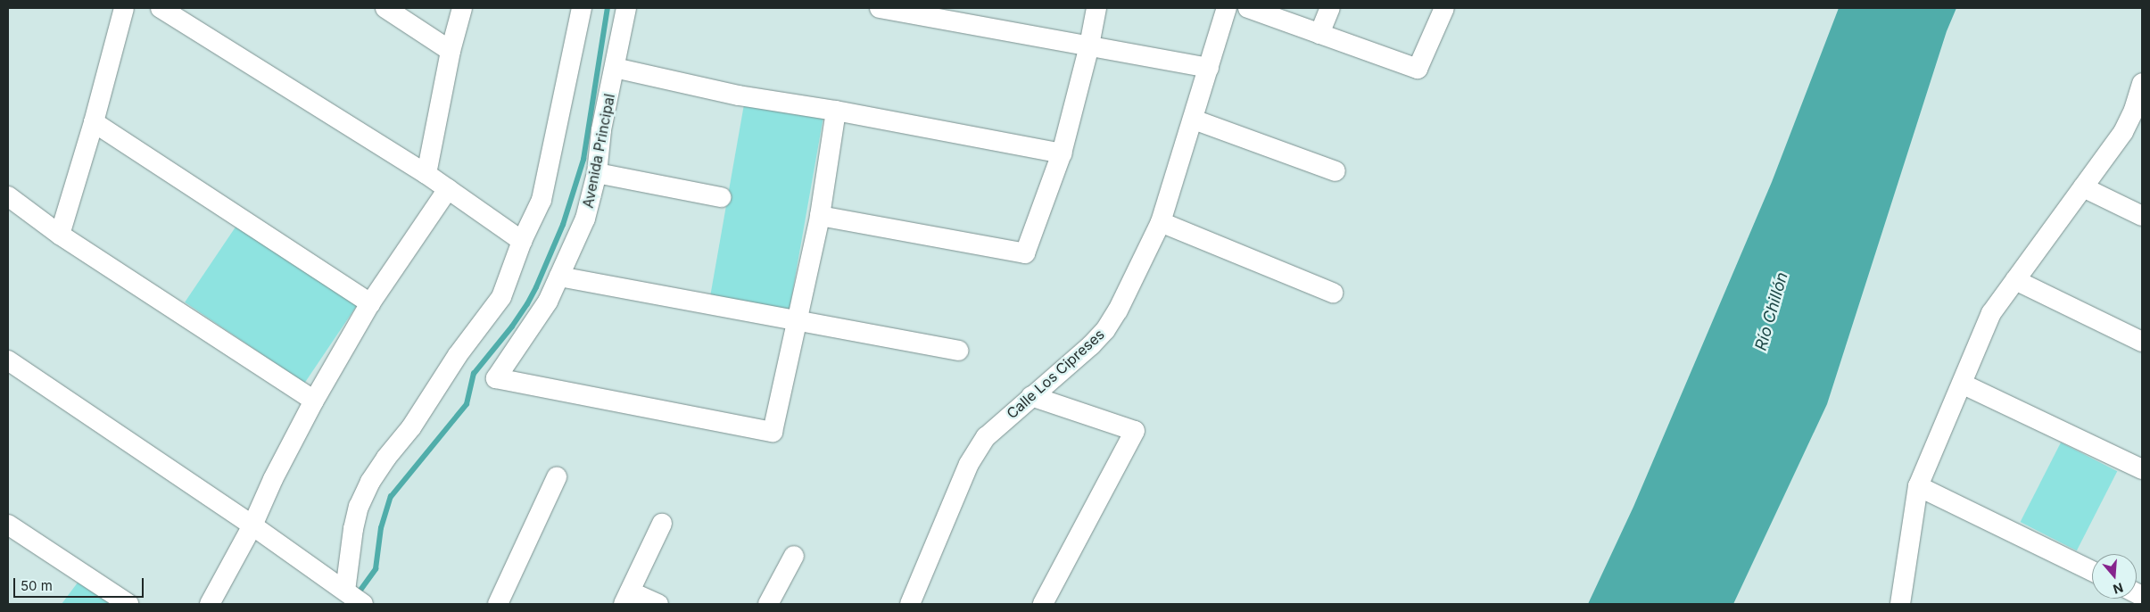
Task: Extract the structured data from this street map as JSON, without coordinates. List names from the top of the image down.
{
  "streets": {
    "street": ["Avenida Principal", "Calle Los Cipreses"]
  },
  "water": ["Río Chillón"],
  "scale_bar": "50 m",
  "north": "bottom"
}
